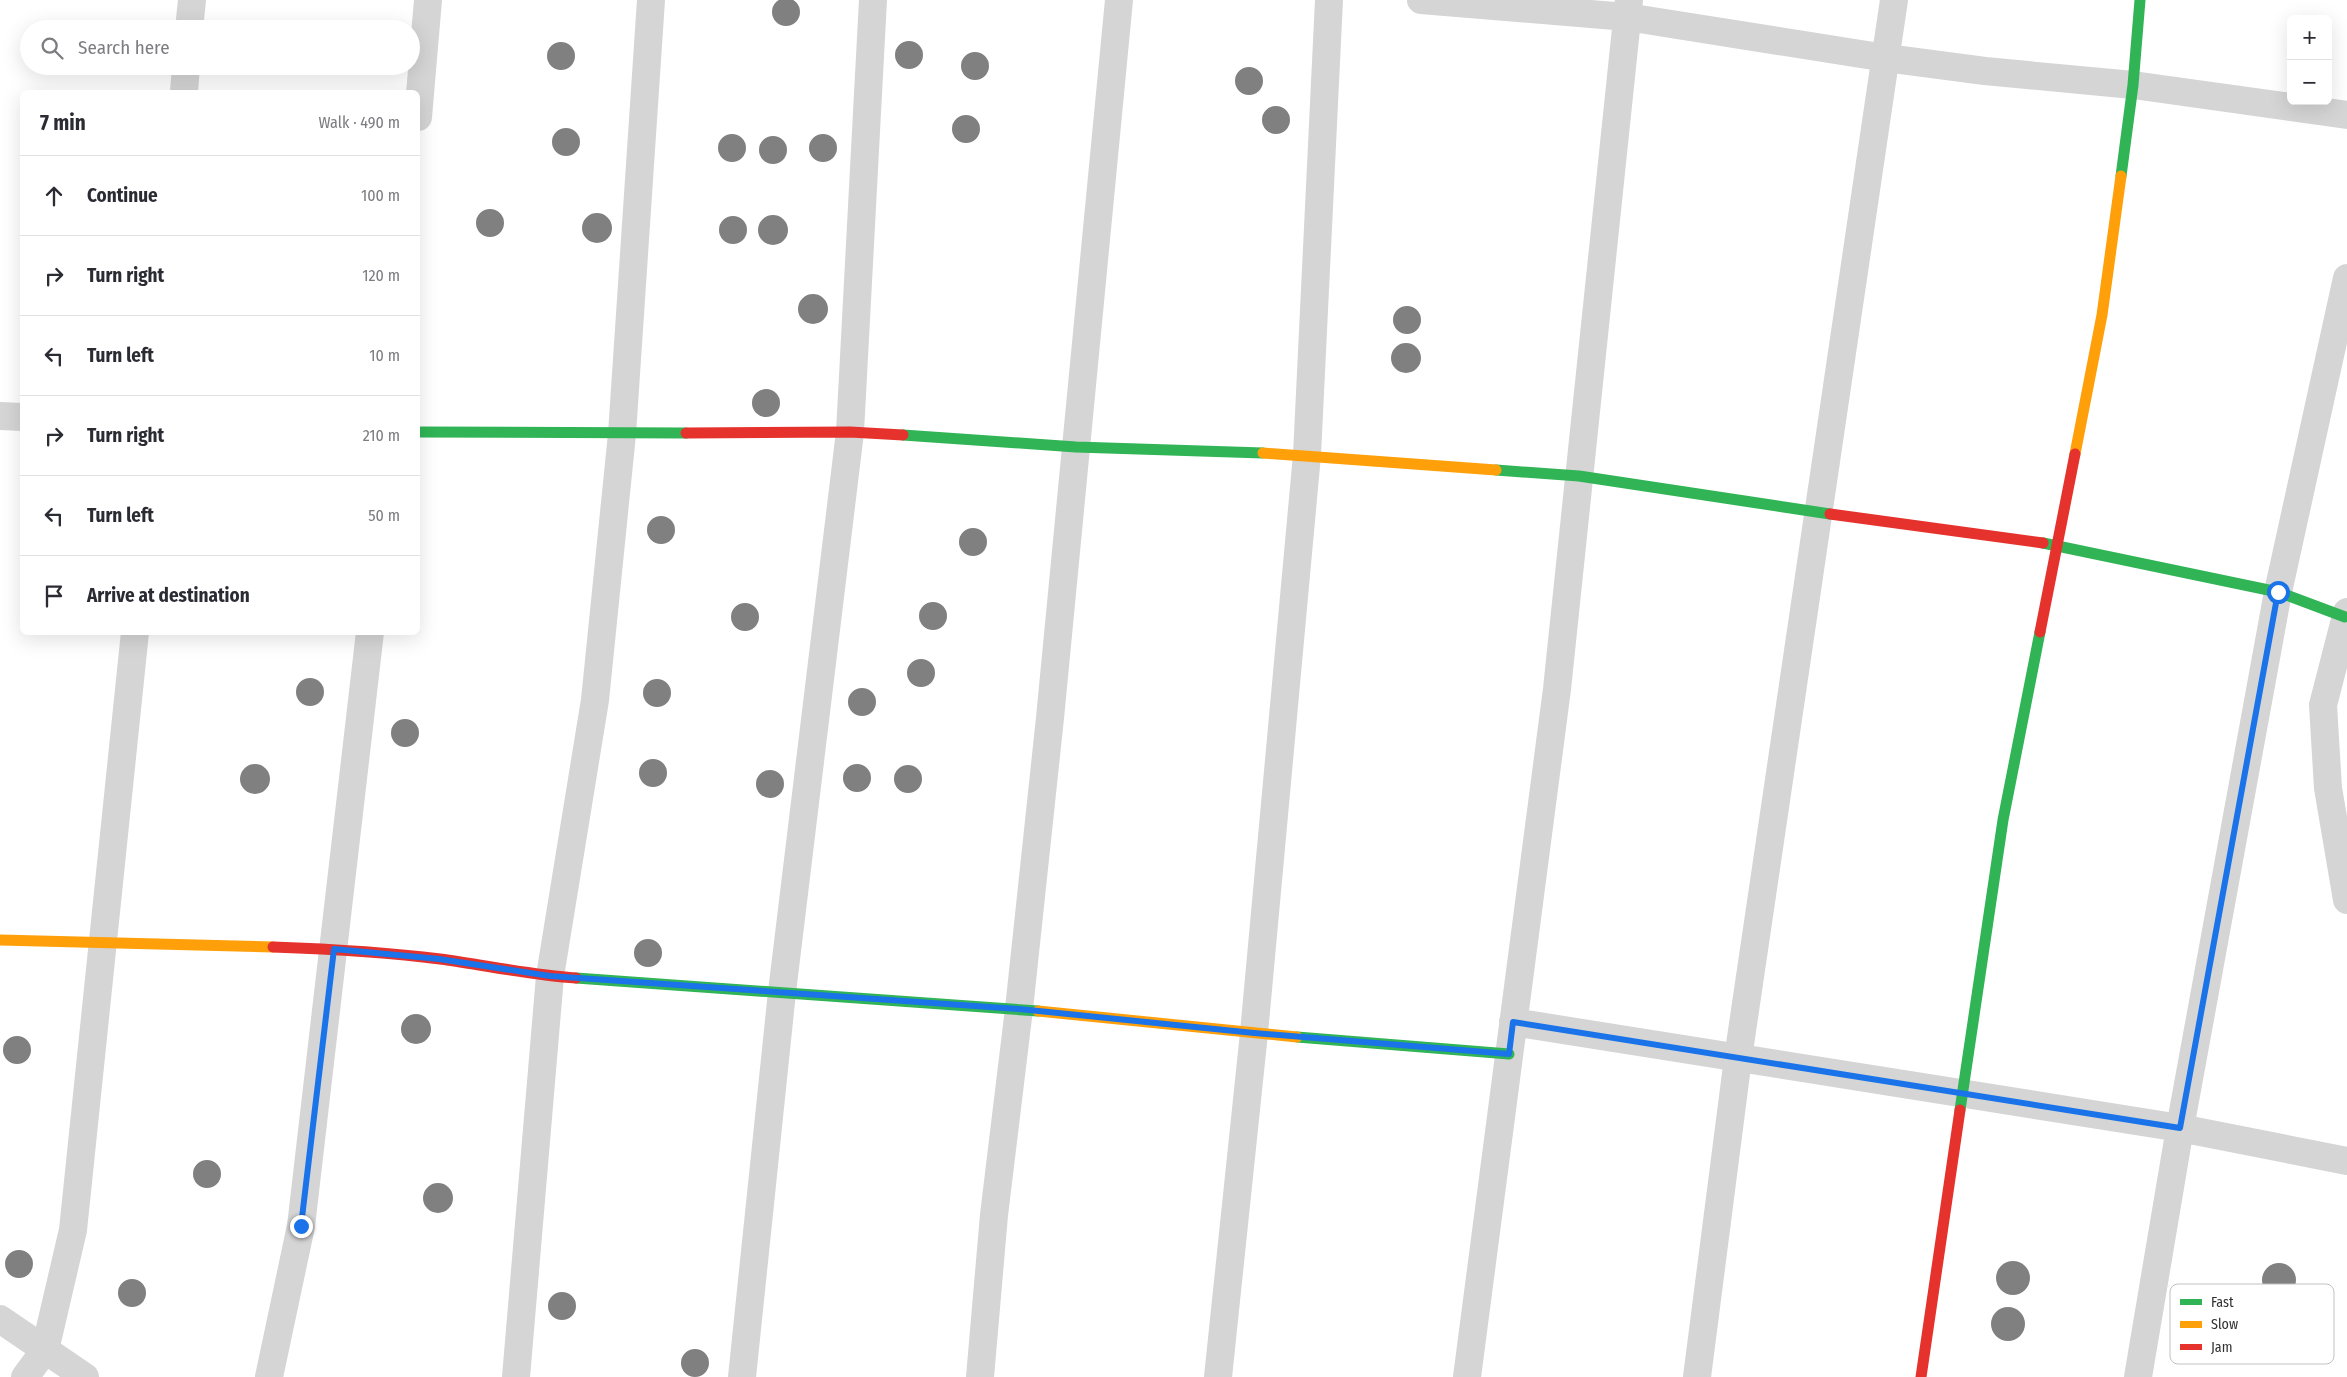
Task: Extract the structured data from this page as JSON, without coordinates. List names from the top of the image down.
{
  "legend": ["Fast", "Slow", "Jam"],
  "page": {
    "map_buttons": ["+", "−"],
    "search": "Search here",
    "heading": ["7 min", "Walk · 490 m"],
    "list": [
      ["Continue", "100 m"],
      ["Turn right", "120 m"],
      ["Turn left", "10 m"],
      ["Turn right", "210 m"],
      ["Turn left", "50 m"],
      "Arrive at destination"
    ]
  }
}
